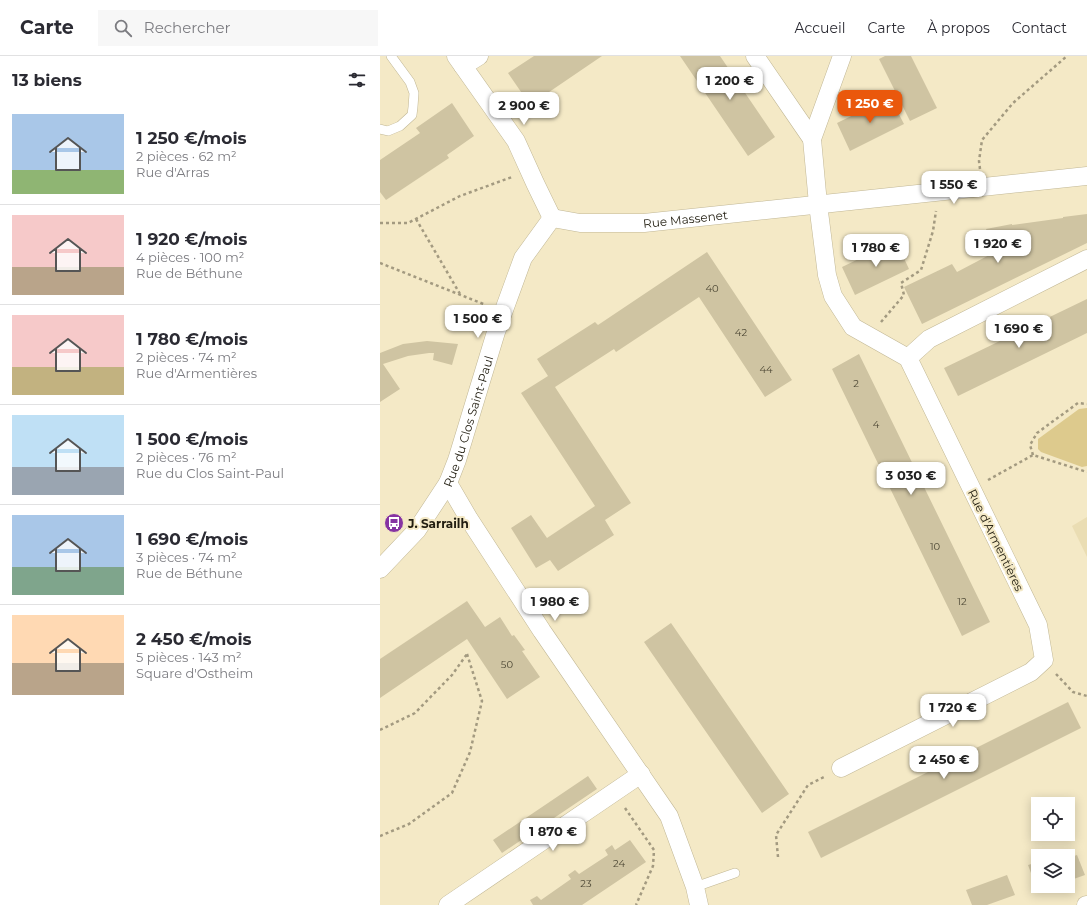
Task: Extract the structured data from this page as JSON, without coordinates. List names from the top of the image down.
{
  "streets": {
    "street": ["Rue Massenet", "Rue du Clos Saint-Paul", "Rue d'Armentières"]
  },
  "crossings": [
    ["Rue Massenet", "Rue du Clos Saint-Paul"]
  ],
  "places": {
    "bus stop": ["J. Sarrailh"]
  },
  "house_numbers": [
    "40",
    "42",
    "44",
    "2",
    "4",
    "10",
    "12",
    "50",
    "24",
    "23"
  ],
  "page": {
    "header": "Carte",
    "search": "Rechercher",
    "nav": [
      "Accueil",
      "Carte",
      "À propos",
      "Contact"
    ],
    "heading": "13 biens",
    "price": [
      "1 200 €",
      "1 250 €",
      "2 900 €",
      "1 550 €",
      "1 920 €",
      "1 780 €",
      "1 500 €",
      "1 690 €",
      "3 030 €",
      "1 980 €",
      "1 720 €",
      "2 450 €",
      "1 870 €"
    ],
    "list": [
      {
        "name": "1 250 €/mois",
        "note": "2 pièces · 62 m² · Rue d'Arras"
      },
      {
        "name": "1 920 €/mois",
        "note": "4 pièces · 100 m² · Rue de Béthune"
      },
      {
        "name": "1 780 €/mois",
        "note": "2 pièces · 74 m² · Rue d'Armentières"
      },
      {
        "name": "1 500 €/mois",
        "note": "2 pièces · 76 m² · Rue du Clos Saint-Paul"
      },
      {
        "name": "1 690 €/mois",
        "note": "3 pièces · 74 m² · Rue de Béthune"
      },
      {
        "name": "2 450 €/mois",
        "note": "5 pièces · 143 m² · Square d'Ostheim"
      }
    ]
  }
}
